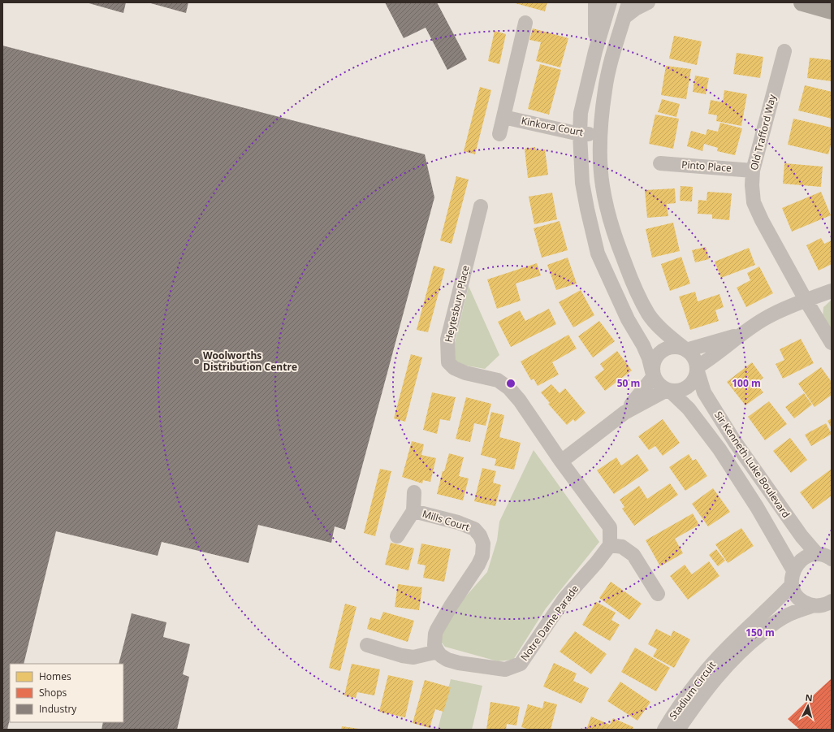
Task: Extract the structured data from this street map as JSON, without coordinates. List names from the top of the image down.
{
  "streets": {
    "street": [
      "Kinkora Court",
      "Old Trafford Way",
      "Pinto Place",
      "Heytesbury Place",
      "Sir Kenneth Luke Boulevard",
      "Mills Court",
      "Notre Dame Parade",
      "Stadium Circuit"
    ]
  },
  "crossings": [
    ["Kinkora Court", "Sir Kenneth Luke Boulevard"],
    ["Old Trafford Way", "Pinto Place"],
    ["Mills Court", "Notre Dame Parade"]
  ],
  "places": ["Woolworths Distribution Centre"],
  "legend": ["Homes", "Shops", "Industry"],
  "north": "top",
  "rings": ["50 m", "100 m", "150 m"]
}
